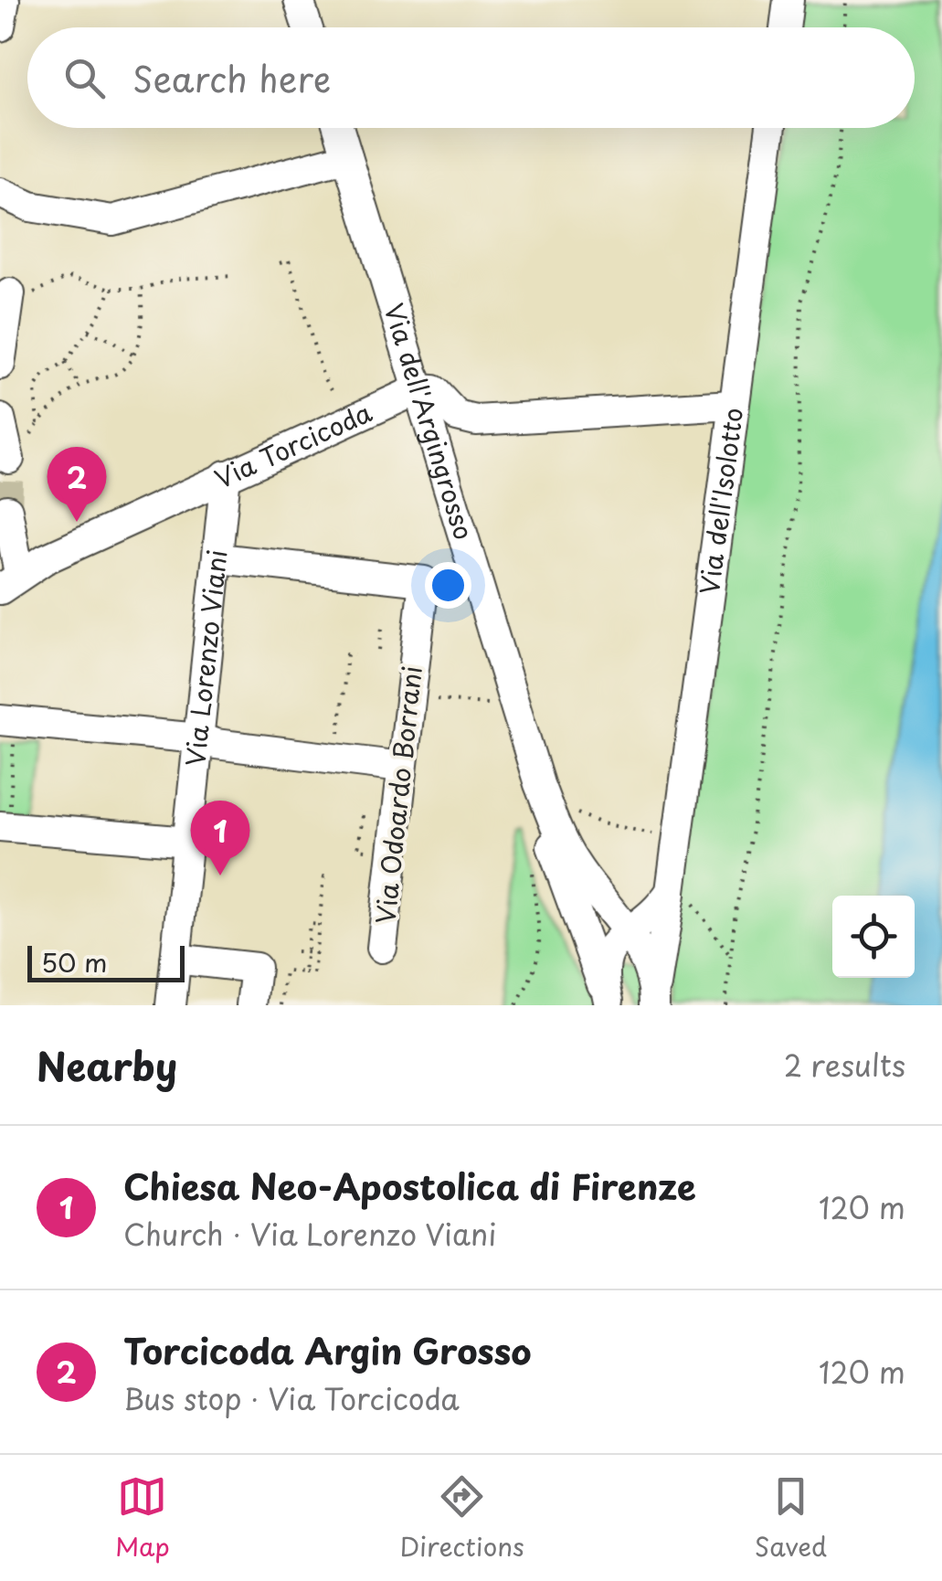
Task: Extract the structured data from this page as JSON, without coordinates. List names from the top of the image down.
{
  "streets": {
    "street": [
      "Via dell'Argingrosso",
      "Via Torcicoda",
      "Via dell'Isolotto",
      "Via Lorenzo Viani",
      "Via Odoardo Borrani"
    ]
  },
  "crossings": [
    ["Via dell'Argingrosso", "Via Torcicoda"],
    ["Via dell'Argingrosso", "Via dell'Isolotto"],
    ["Via Torcicoda", "Via Lorenzo Viani"],
    ["Via Lorenzo Viani", "Via Odoardo Borrani"]
  ],
  "scale_bar": "50 m",
  "page": {
    "search": "Search here",
    "pins": ["2", "1"],
    "scale": "50 m",
    "heading": ["Nearby", "2 results"],
    "list": [
      {
        "mark": "1",
        "name": "Chiesa Neo-Apostolica di Firenze",
        "note": "Church · Via Lorenzo Viani",
        "value": "120 m"
      },
      {
        "mark": "2",
        "name": "Torcicoda Argin Grosso",
        "note": "Bus stop · Via Torcicoda",
        "value": "120 m"
      }
    ],
    "nav": ["Map", "Directions", "Saved"]
  }
}
